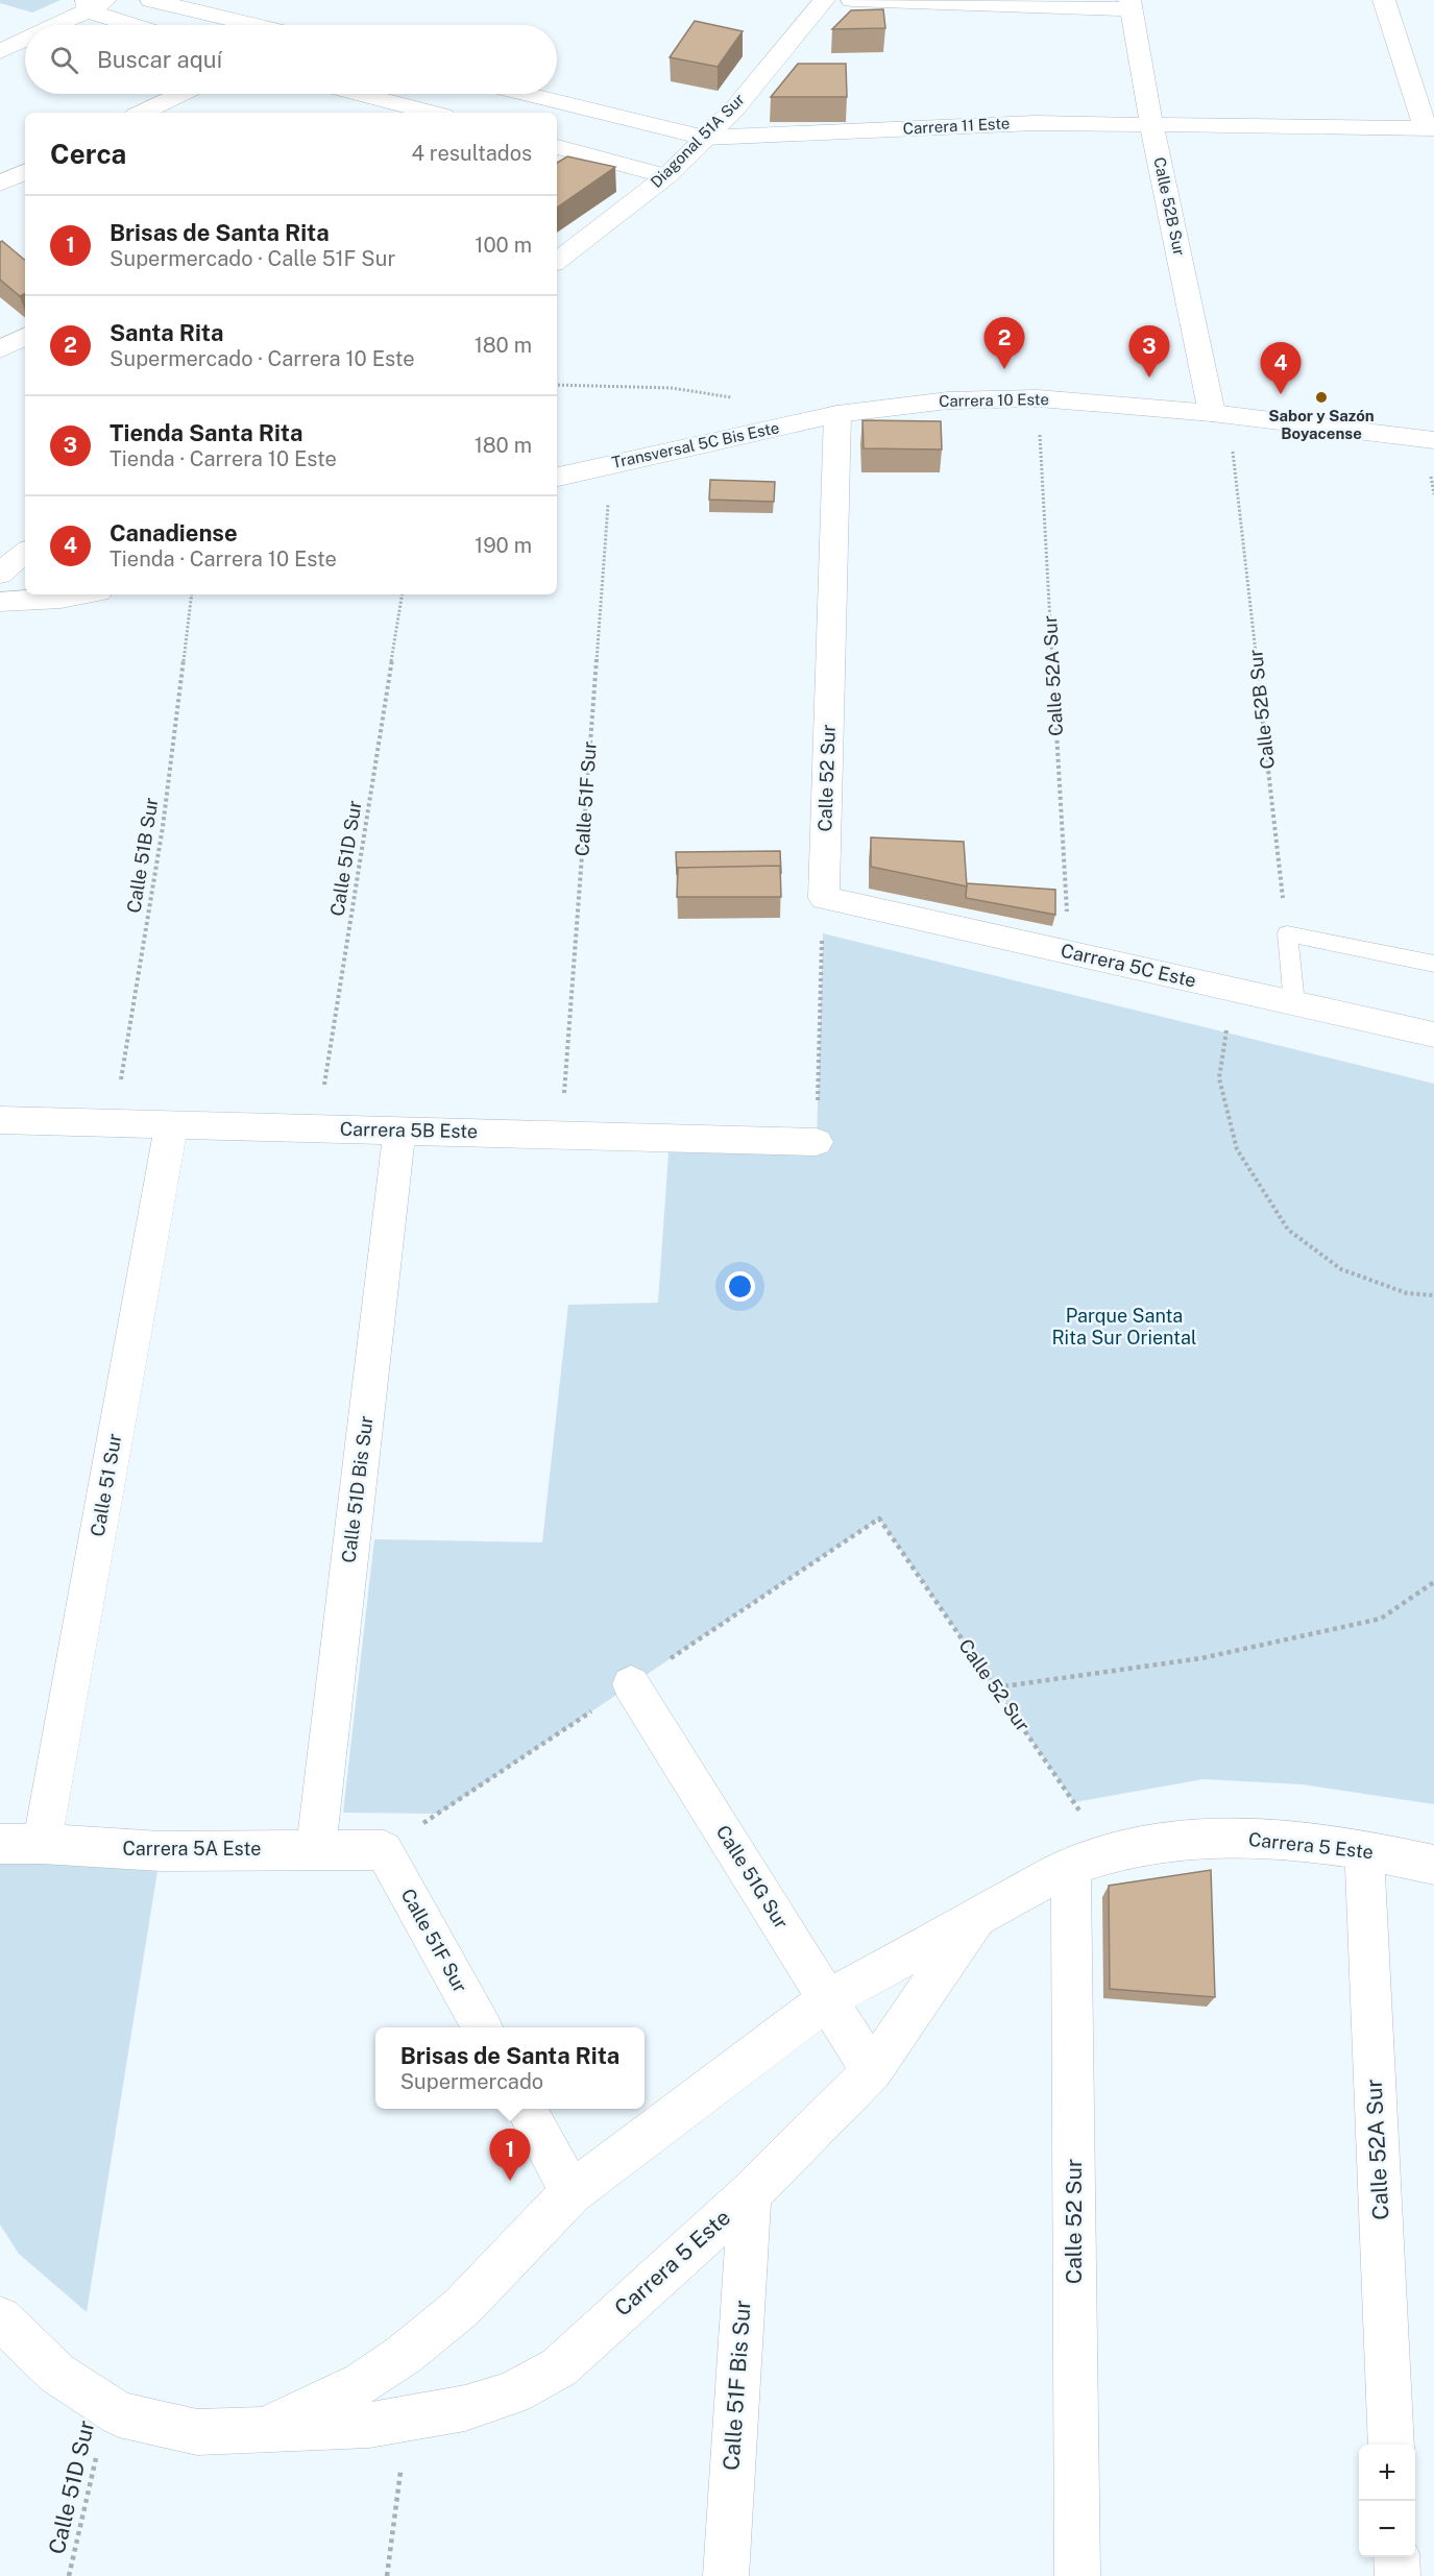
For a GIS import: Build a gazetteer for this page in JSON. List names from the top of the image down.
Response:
{
  "streets": {
    "street": [
      "Carrera 11 Este",
      "Diagonal 51A Sur",
      "Calle 52B Sur",
      "Carrera 10 Este",
      "Transversal 5C Bis Este",
      "Calle 52A Sur",
      "Calle 52 Sur",
      "Calle 51F Sur",
      "Carrera 5C Este",
      "Carrera 5B Este",
      "Calle 51 Sur",
      "Calle 51D Bis Sur",
      "Carrera 5 Este",
      "Carrera 5A Este",
      "Calle 51G Sur",
      "Calle 51F Bis Sur"
    ],
    "path": ["Calle 51B Sur", "Calle 51D Sur"]
  },
  "crossings": [
    ["Carrera 11 Este", "Diagonal 51A Sur"],
    ["Carrera 11 Este", "Calle 52B Sur"],
    ["Calle 52B Sur", "Carrera 10 Este"],
    ["Carrera 10 Este", "Transversal 5C Bis Este"],
    ["Carrera 10 Este", "Calle 52A Sur"],
    ["Carrera 10 Este", "Calle 52 Sur"],
    ["Transversal 5C Bis Este", "Calle 52 Sur"],
    ["Transversal 5C Bis Este", "Calle 51F Sur"],
    ["Calle 52A Sur", "Carrera 5C Este"],
    ["Calle 52A Sur", "Carrera 5 Este"],
    ["Calle 52 Sur", "Carrera 5C Este"],
    ["Calle 52 Sur", "Carrera 5 Este"],
    ["Calle 51F Sur", "Carrera 5B Este"],
    ["Calle 51F Sur", "Carrera 5A Este"],
    ["Calle 51B Sur", "Carrera 5B Este"],
    ["Calle 51D Sur", "Carrera 5B Este"],
    ["Calle 51D Sur", "Carrera 5 Este"],
    ["Carrera 5B Este", "Calle 51 Sur"],
    ["Carrera 5B Este", "Calle 51D Bis Sur"],
    ["Calle 51 Sur", "Carrera 5A Este"],
    ["Calle 51D Bis Sur", "Carrera 5A Este"],
    ["Carrera 5 Este", "Calle 51G Sur"],
    ["Carrera 5 Este", "Calle 51F Bis Sur"]
  ],
  "parks": ["Parque Santa Rita Sur Oriental"],
  "places": ["Sabor y Sazón Boyacense"],
  "page": {
    "search": "Buscar aquí",
    "heading": ["Cerca", "4 resultados"],
    "list": [
      {
        "mark": "1",
        "name": "Brisas de Santa Rita",
        "note": "Supermercado · Calle 51F Sur",
        "value": "100 m"
      },
      {
        "mark": "2",
        "name": "Santa Rita",
        "note": "Supermercado · Carrera 10 Este",
        "value": "180 m"
      },
      {
        "mark": "3",
        "name": "Tienda Santa Rita",
        "note": "Tienda · Carrera 10 Este",
        "value": "180 m"
      },
      {
        "mark": "4",
        "name": "Canadiense",
        "note": "Tienda · Carrera 10 Este",
        "value": "190 m"
      }
    ],
    "pins": [
      "2",
      "3",
      "4",
      "1"
    ],
    "popup": ["Brisas de Santa Rita", "Supermercado"],
    "map_buttons": ["+", "−"]
  }
}
